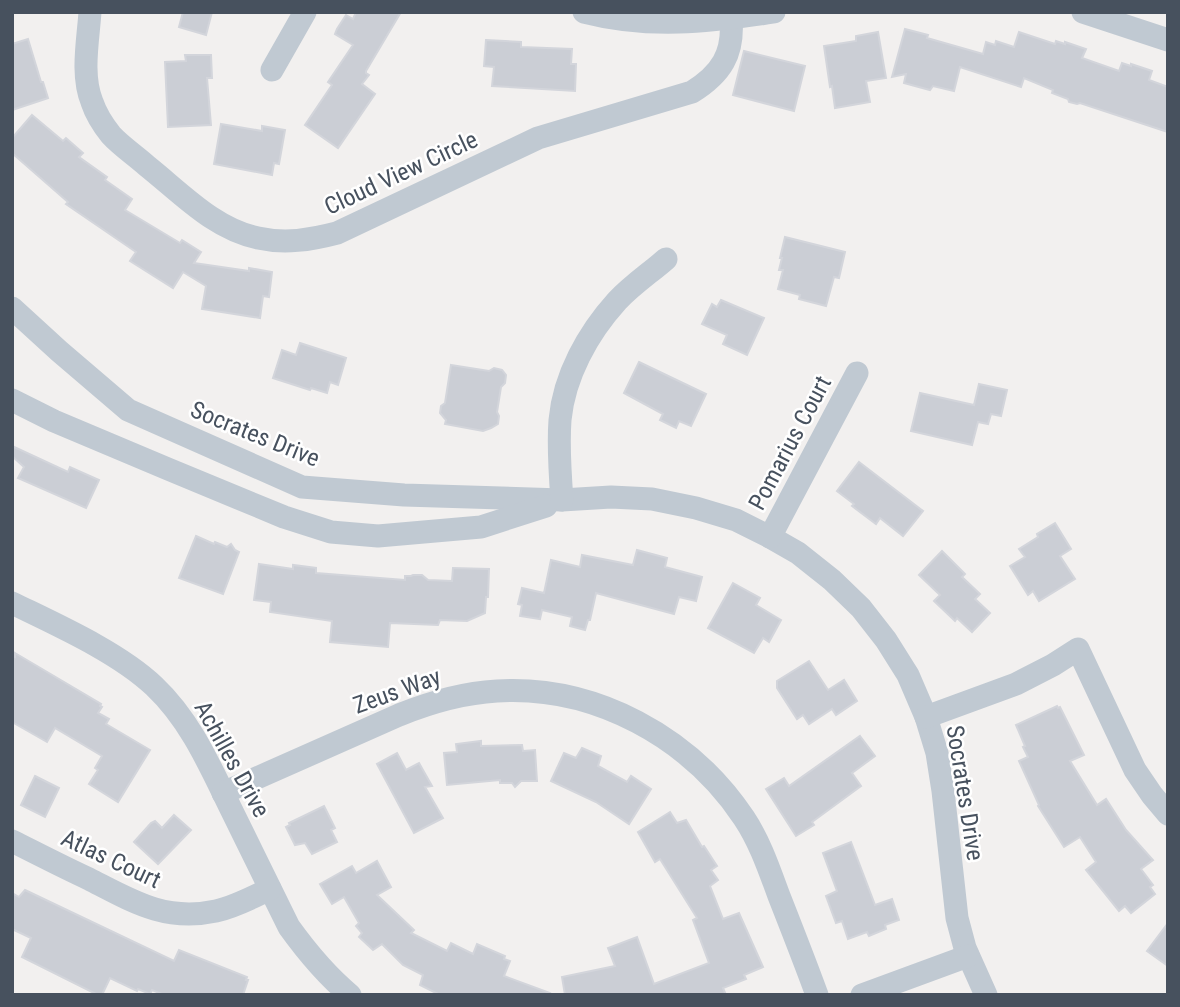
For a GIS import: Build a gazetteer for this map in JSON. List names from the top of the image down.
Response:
{
  "streets": {
    "street": [
      "Cloud View Circle",
      "Socrates Drive",
      "Pomarius Court",
      "Zeus Way",
      "Achilles Drive",
      "Atlas Court"
    ]
  },
  "crossings": [
    ["Socrates Drive", "Pomarius Court"],
    ["Zeus Way", "Achilles Drive"],
    ["Achilles Drive", "Atlas Court"]
  ]
}
